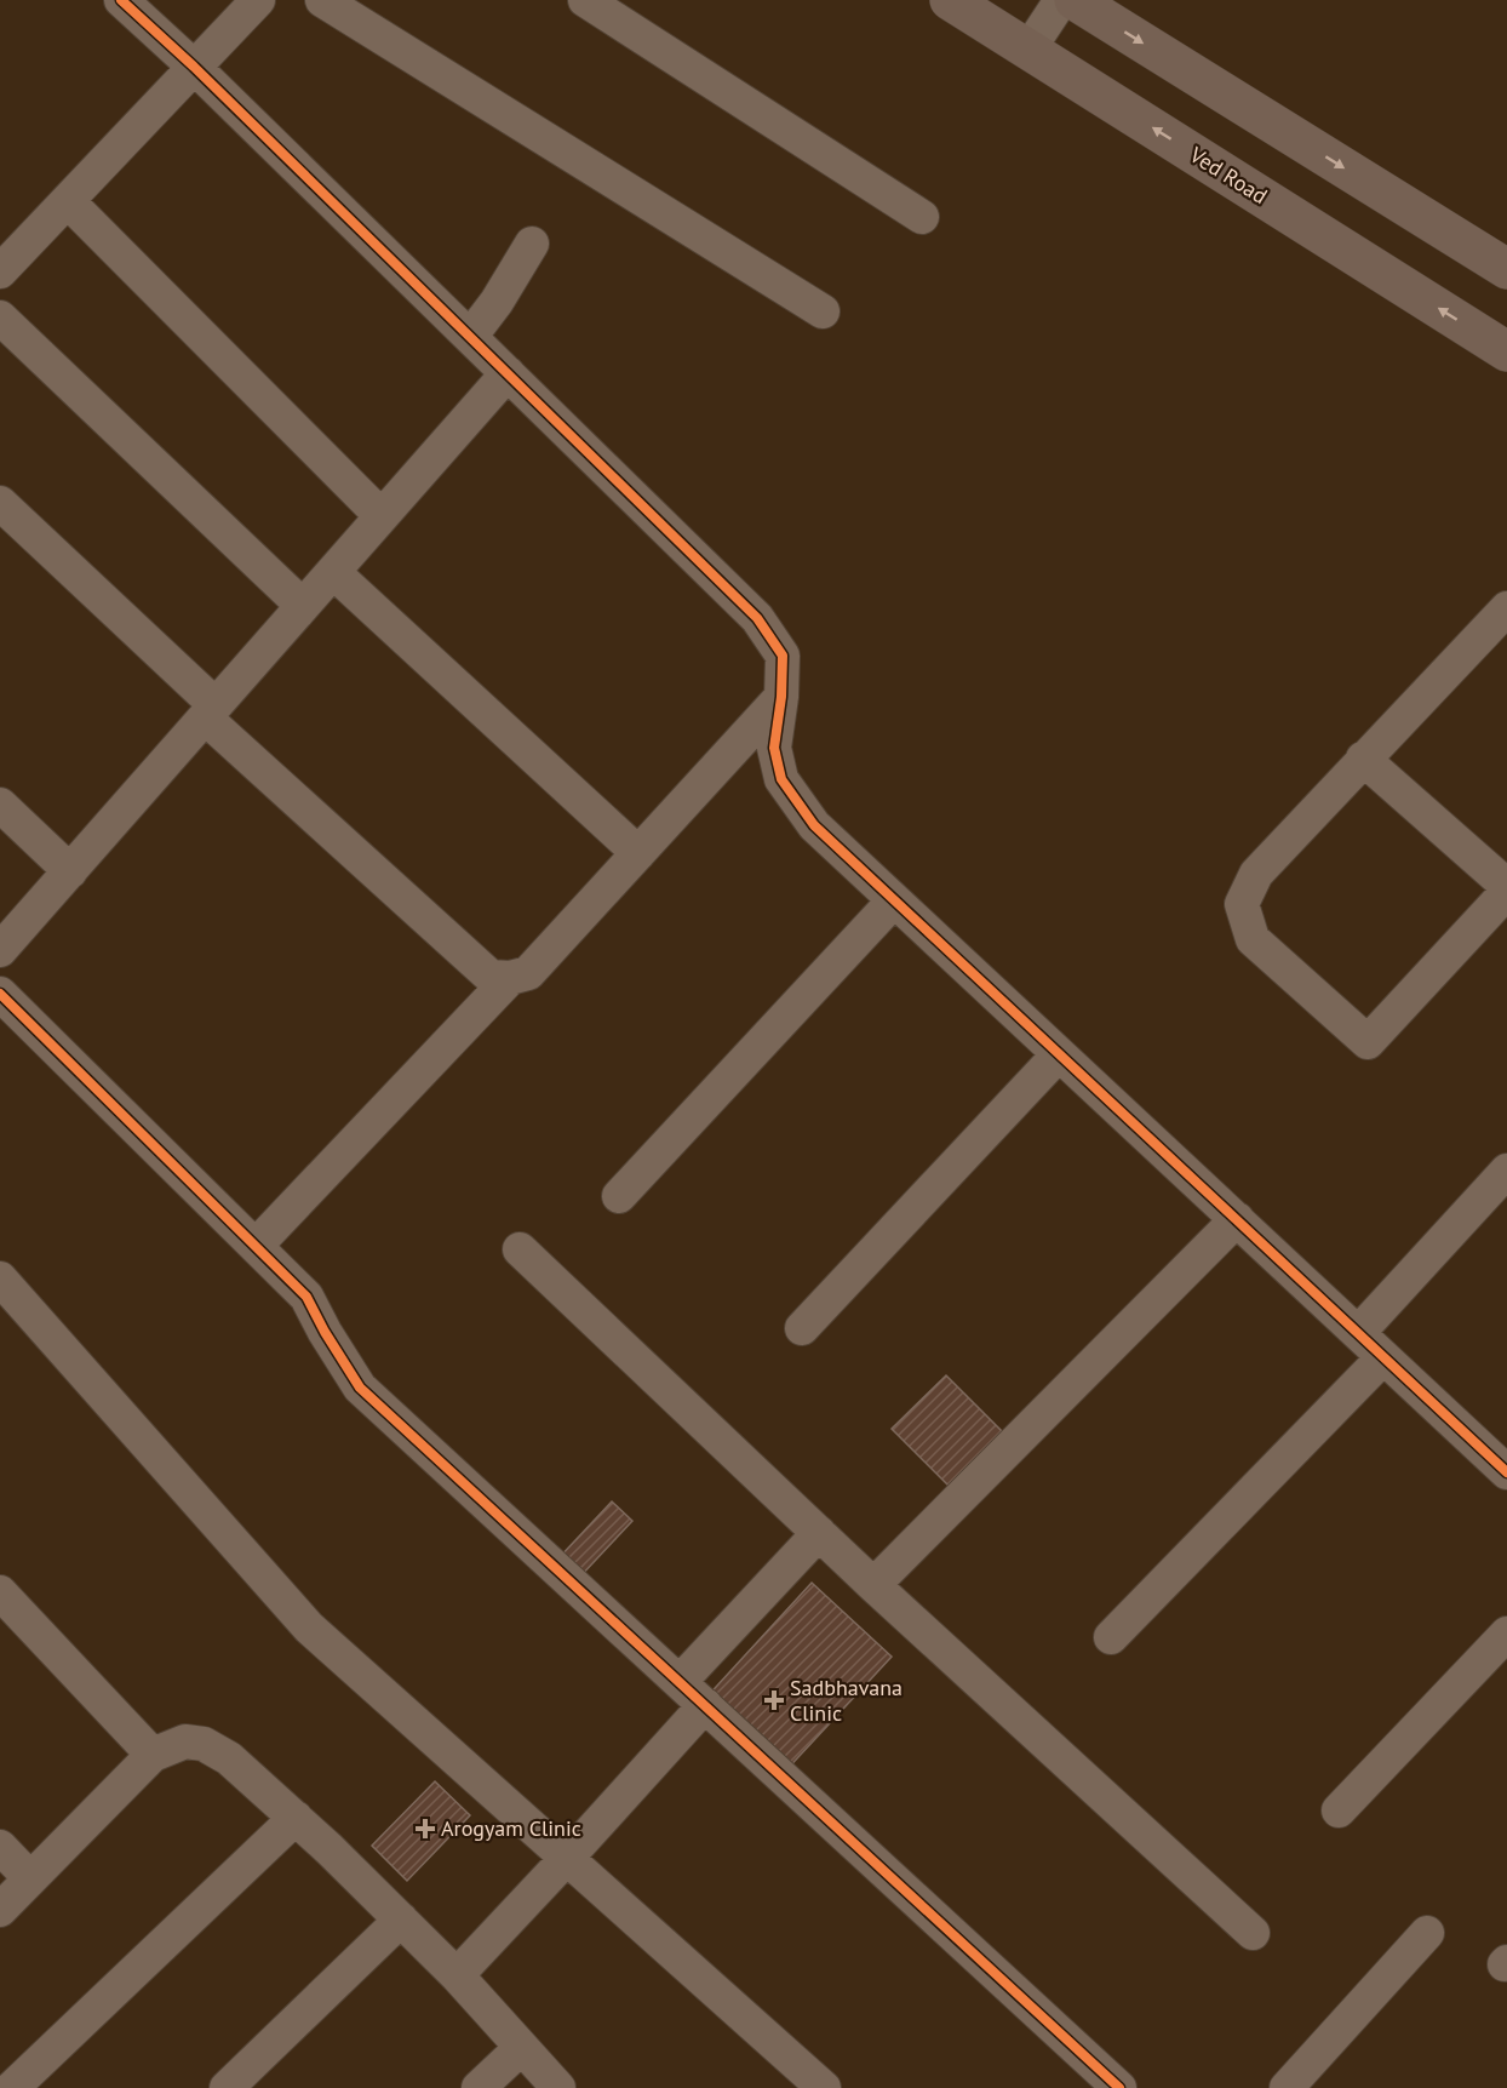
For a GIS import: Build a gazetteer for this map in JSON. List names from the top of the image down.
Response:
{
  "streets": {
    "main road": ["Ved Road"]
  },
  "places": {
    "health": ["Sadbhavana Clinic", "Arogyam Clinic"]
  }
}
